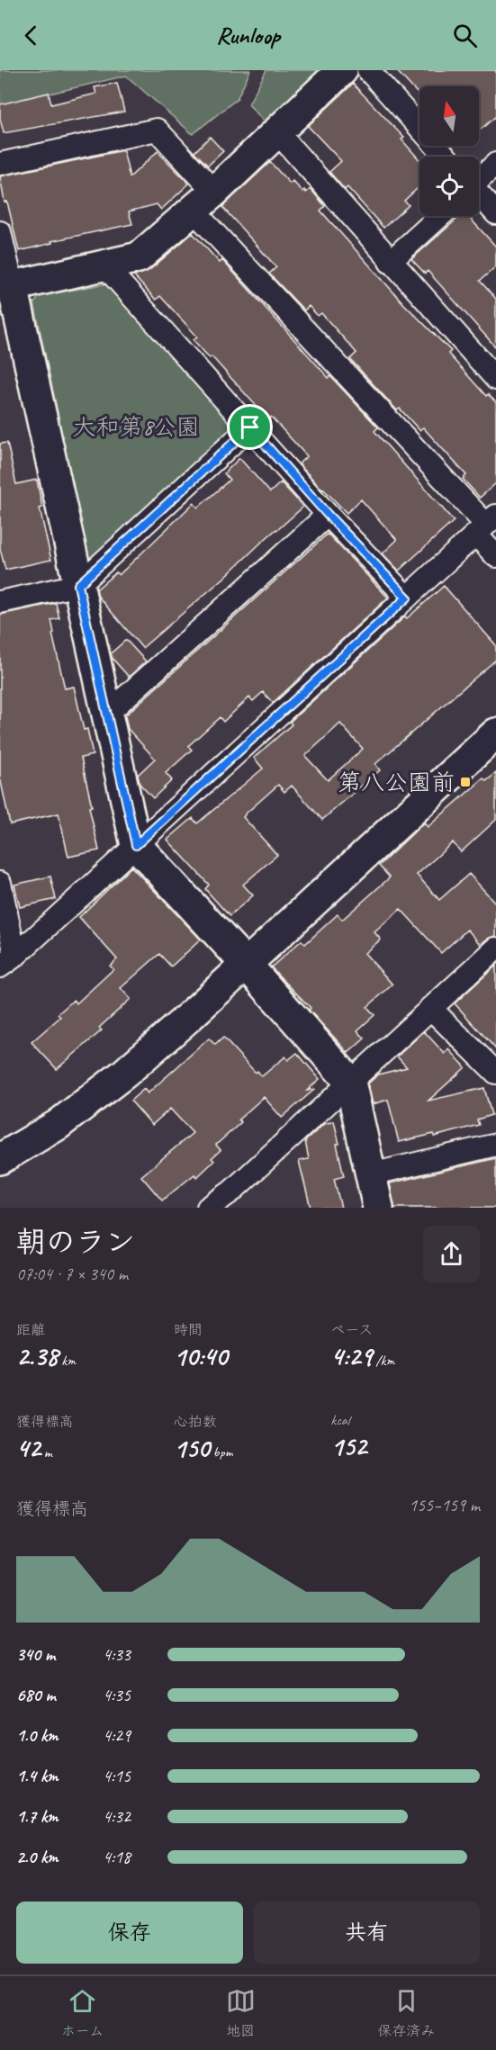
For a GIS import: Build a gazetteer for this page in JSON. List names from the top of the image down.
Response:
{
  "parks": ["大和第8公園"],
  "places": {
    "transit": ["第八公園前"]
  },
  "north": "top",
  "page": {
    "header": "Runloop",
    "heading": ["朝のラン", "07:04 · 7 × 340 m"],
    "stats": [
      ["距離", "2.38 km"],
      ["時間", "10:40"],
      ["ペース", "4:29 /km"],
      ["獲得標高", "42 m"],
      ["心拍数", "150 bpm"],
      ["kcal", "152"]
    ],
    "chart": ["獲得標高", "155–159 m"],
    "list": [
      {
        "name": "340 m",
        "note": "4:33"
      },
      {
        "name": "680 m",
        "note": "4:35"
      },
      {
        "name": "1.0 km",
        "note": "4:29"
      },
      {
        "name": "1.4 km",
        "note": "4:15"
      },
      {
        "name": "1.7 km",
        "note": "4:32"
      },
      {
        "name": "2.0 km",
        "note": "4:18"
      }
    ],
    "buttons": ["保存", "共有"],
    "tabs": ["ホーム", "地図", "保存済み"]
  }
}
